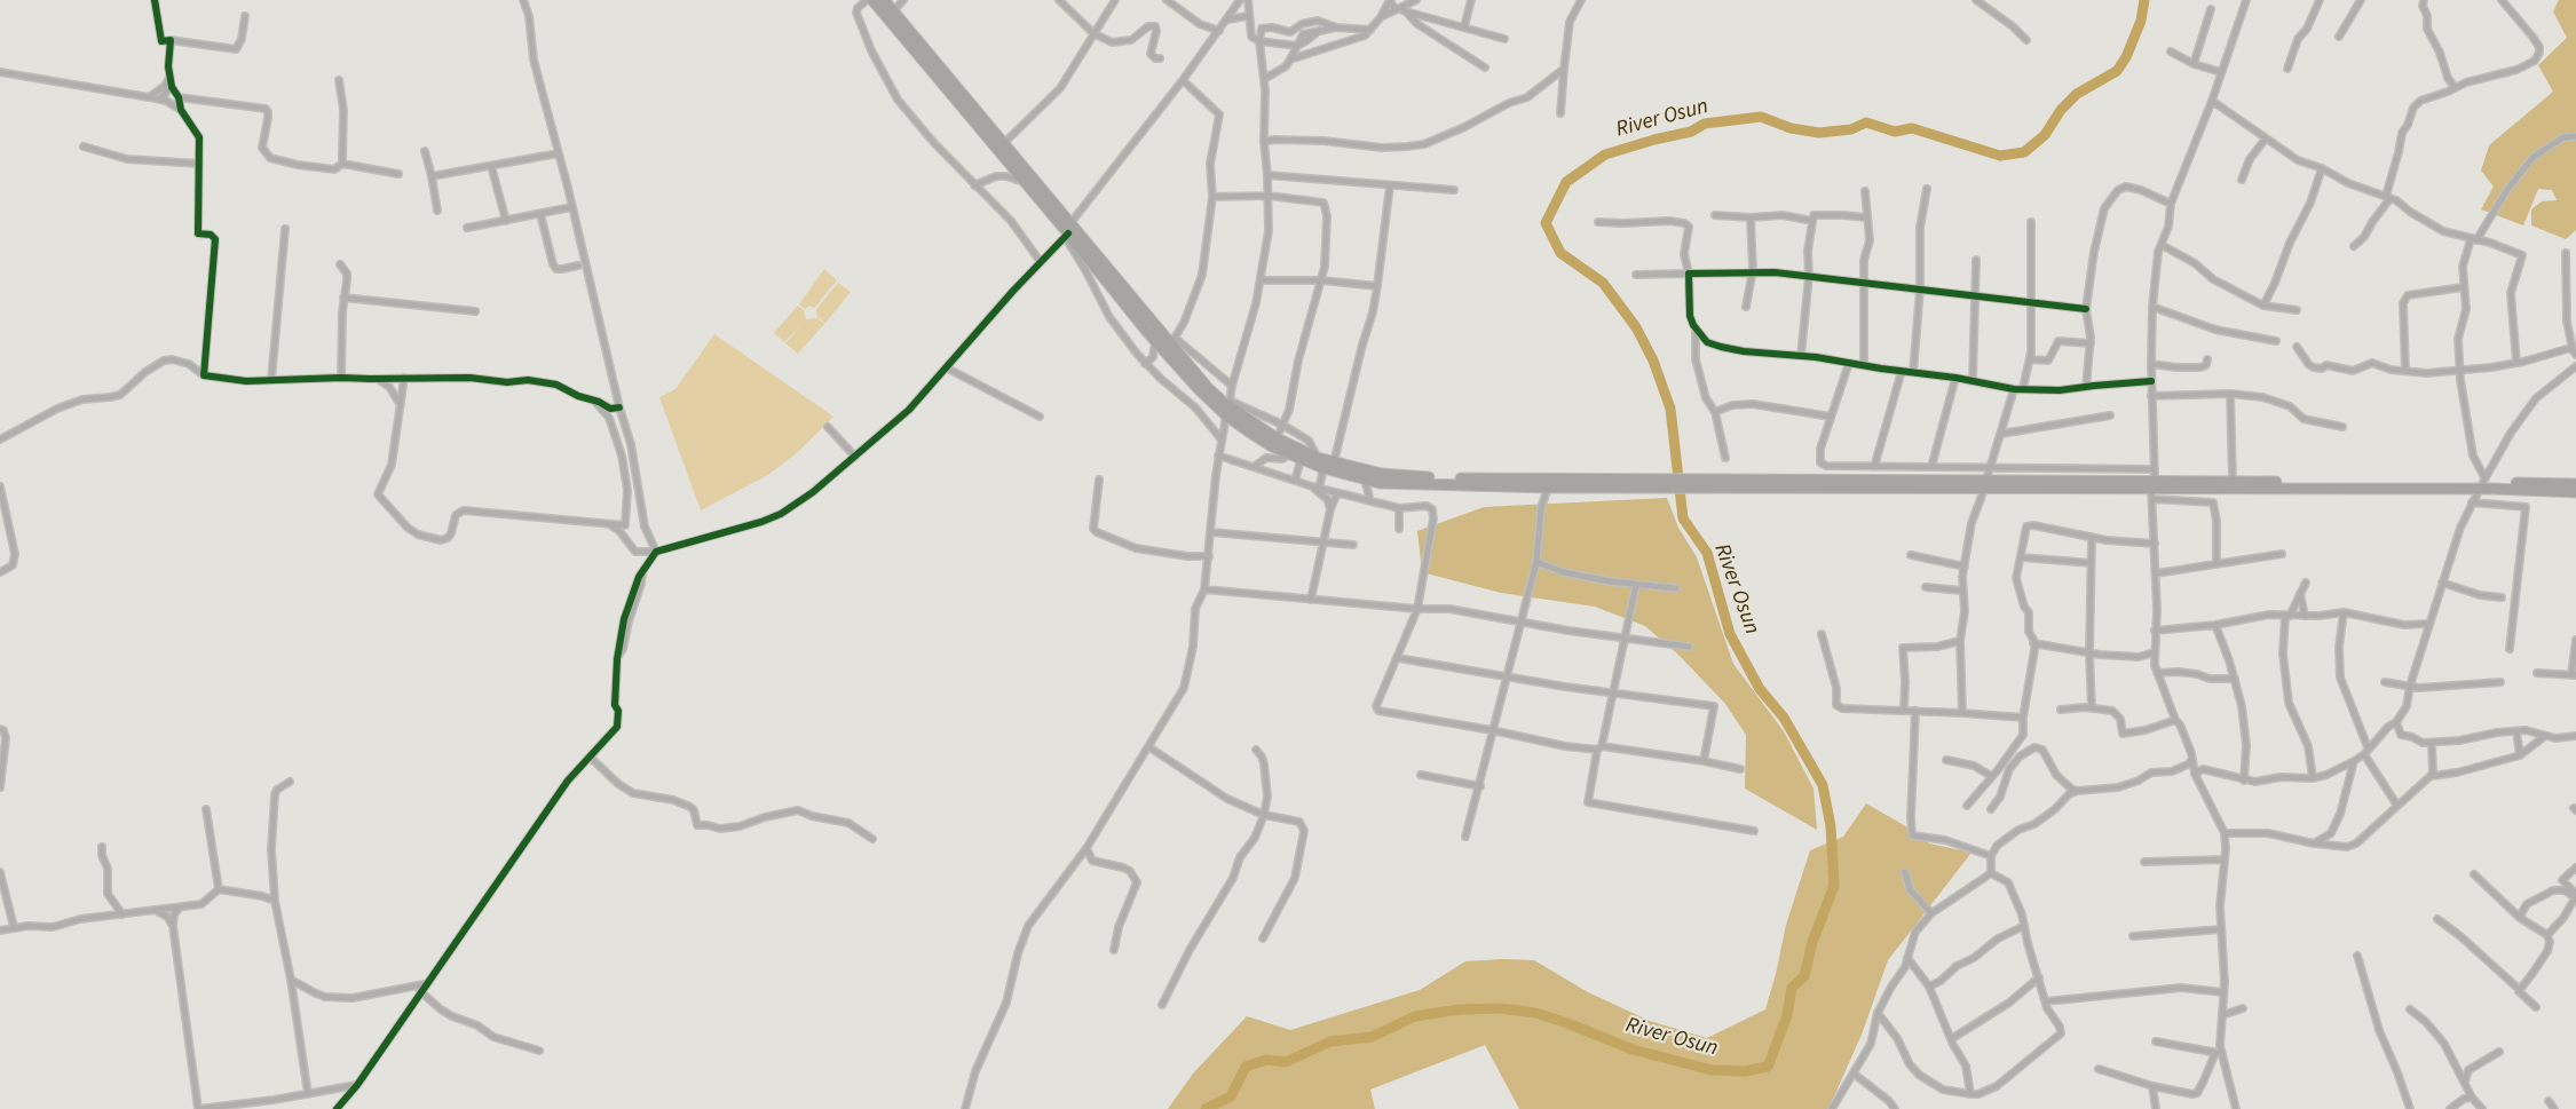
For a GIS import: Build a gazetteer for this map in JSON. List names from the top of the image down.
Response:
{
  "water": ["River Osun"]
}
